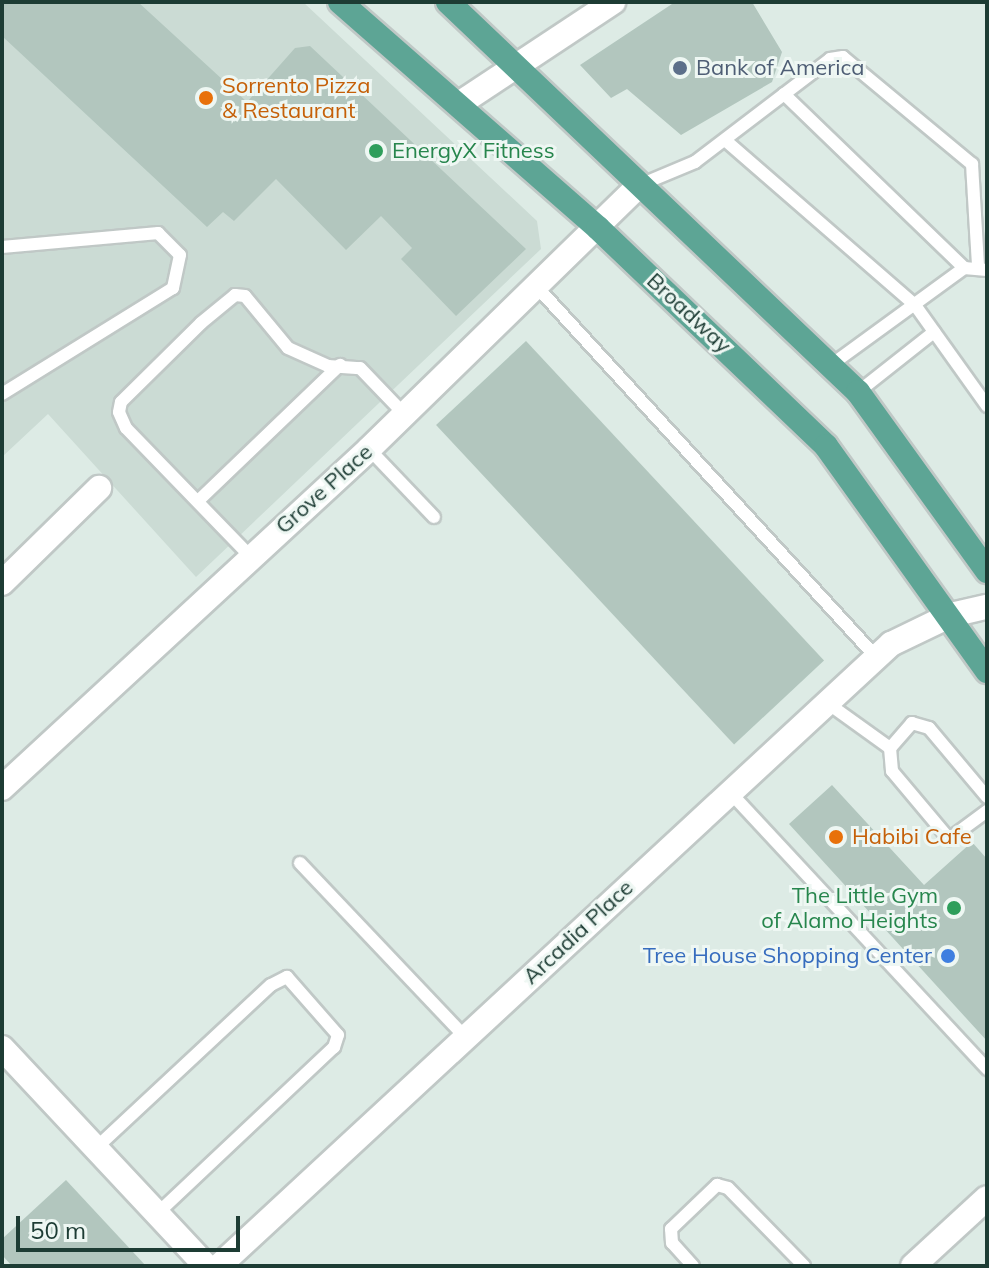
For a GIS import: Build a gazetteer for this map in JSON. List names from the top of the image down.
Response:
{
  "streets": {
    "main road": ["Broadway"],
    "street": ["Grove Place", "Arcadia Place"]
  },
  "crossings": [
    ["Broadway", "Grove Place"],
    ["Broadway", "Arcadia Place"]
  ],
  "places": [
    "Bank of America",
    "Sorrento Pizza & Restaurant",
    "EnergyX Fitness",
    "Habibi Cafe",
    "The Little Gym of Alamo Heights",
    "Tree House Shopping Center"
  ],
  "scale_bar": "50 m"
}
